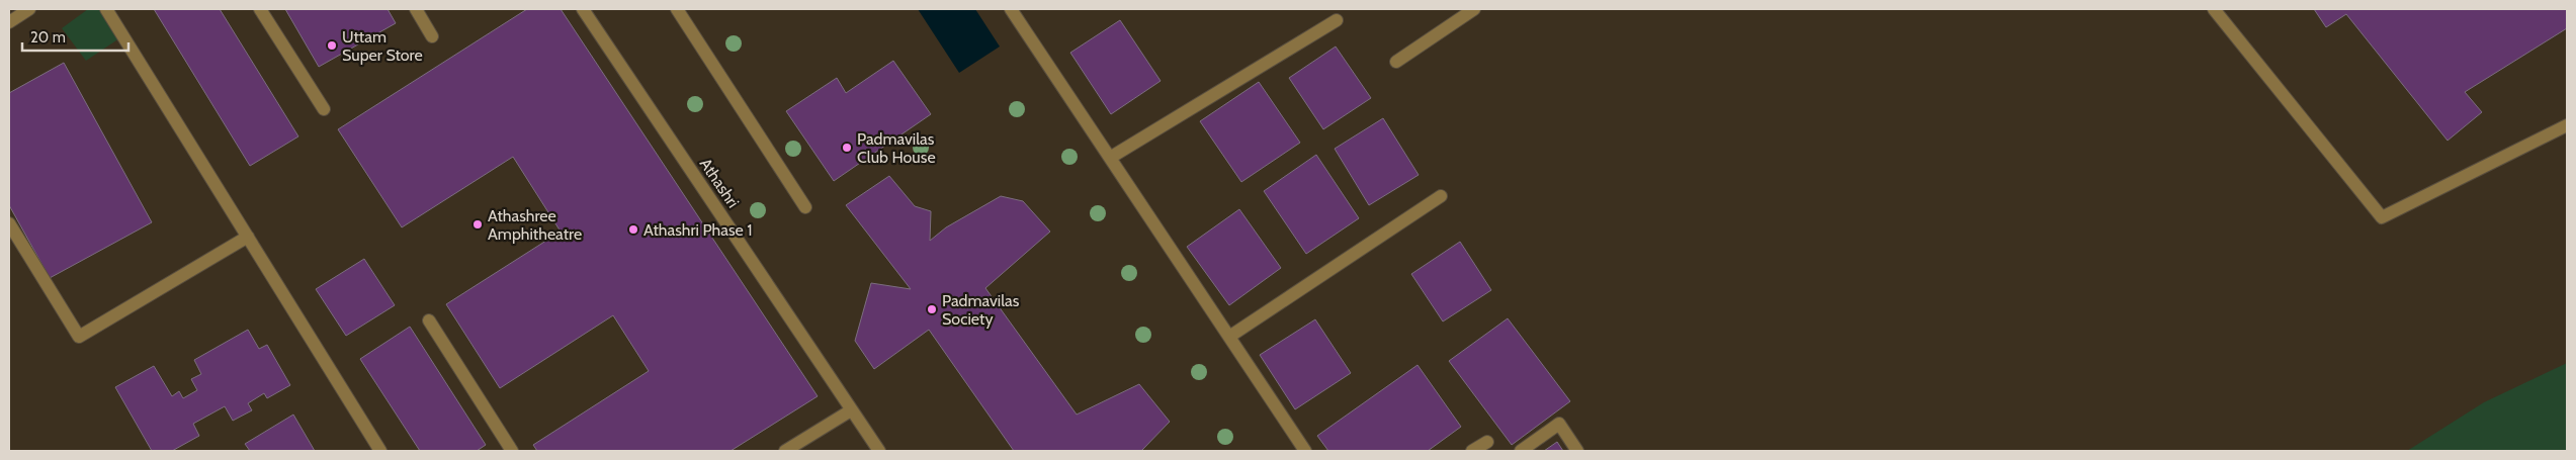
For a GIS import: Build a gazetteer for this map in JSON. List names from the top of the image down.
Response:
{
  "streets": {
    "street": ["Athashri"]
  },
  "places": [
    "Uttam Super Store",
    "Padmavilas Club House",
    "Athashree Amphitheatre",
    "Athashri Phase 1",
    "Padmavilas Society"
  ],
  "scale_bar": "20 m"
}
